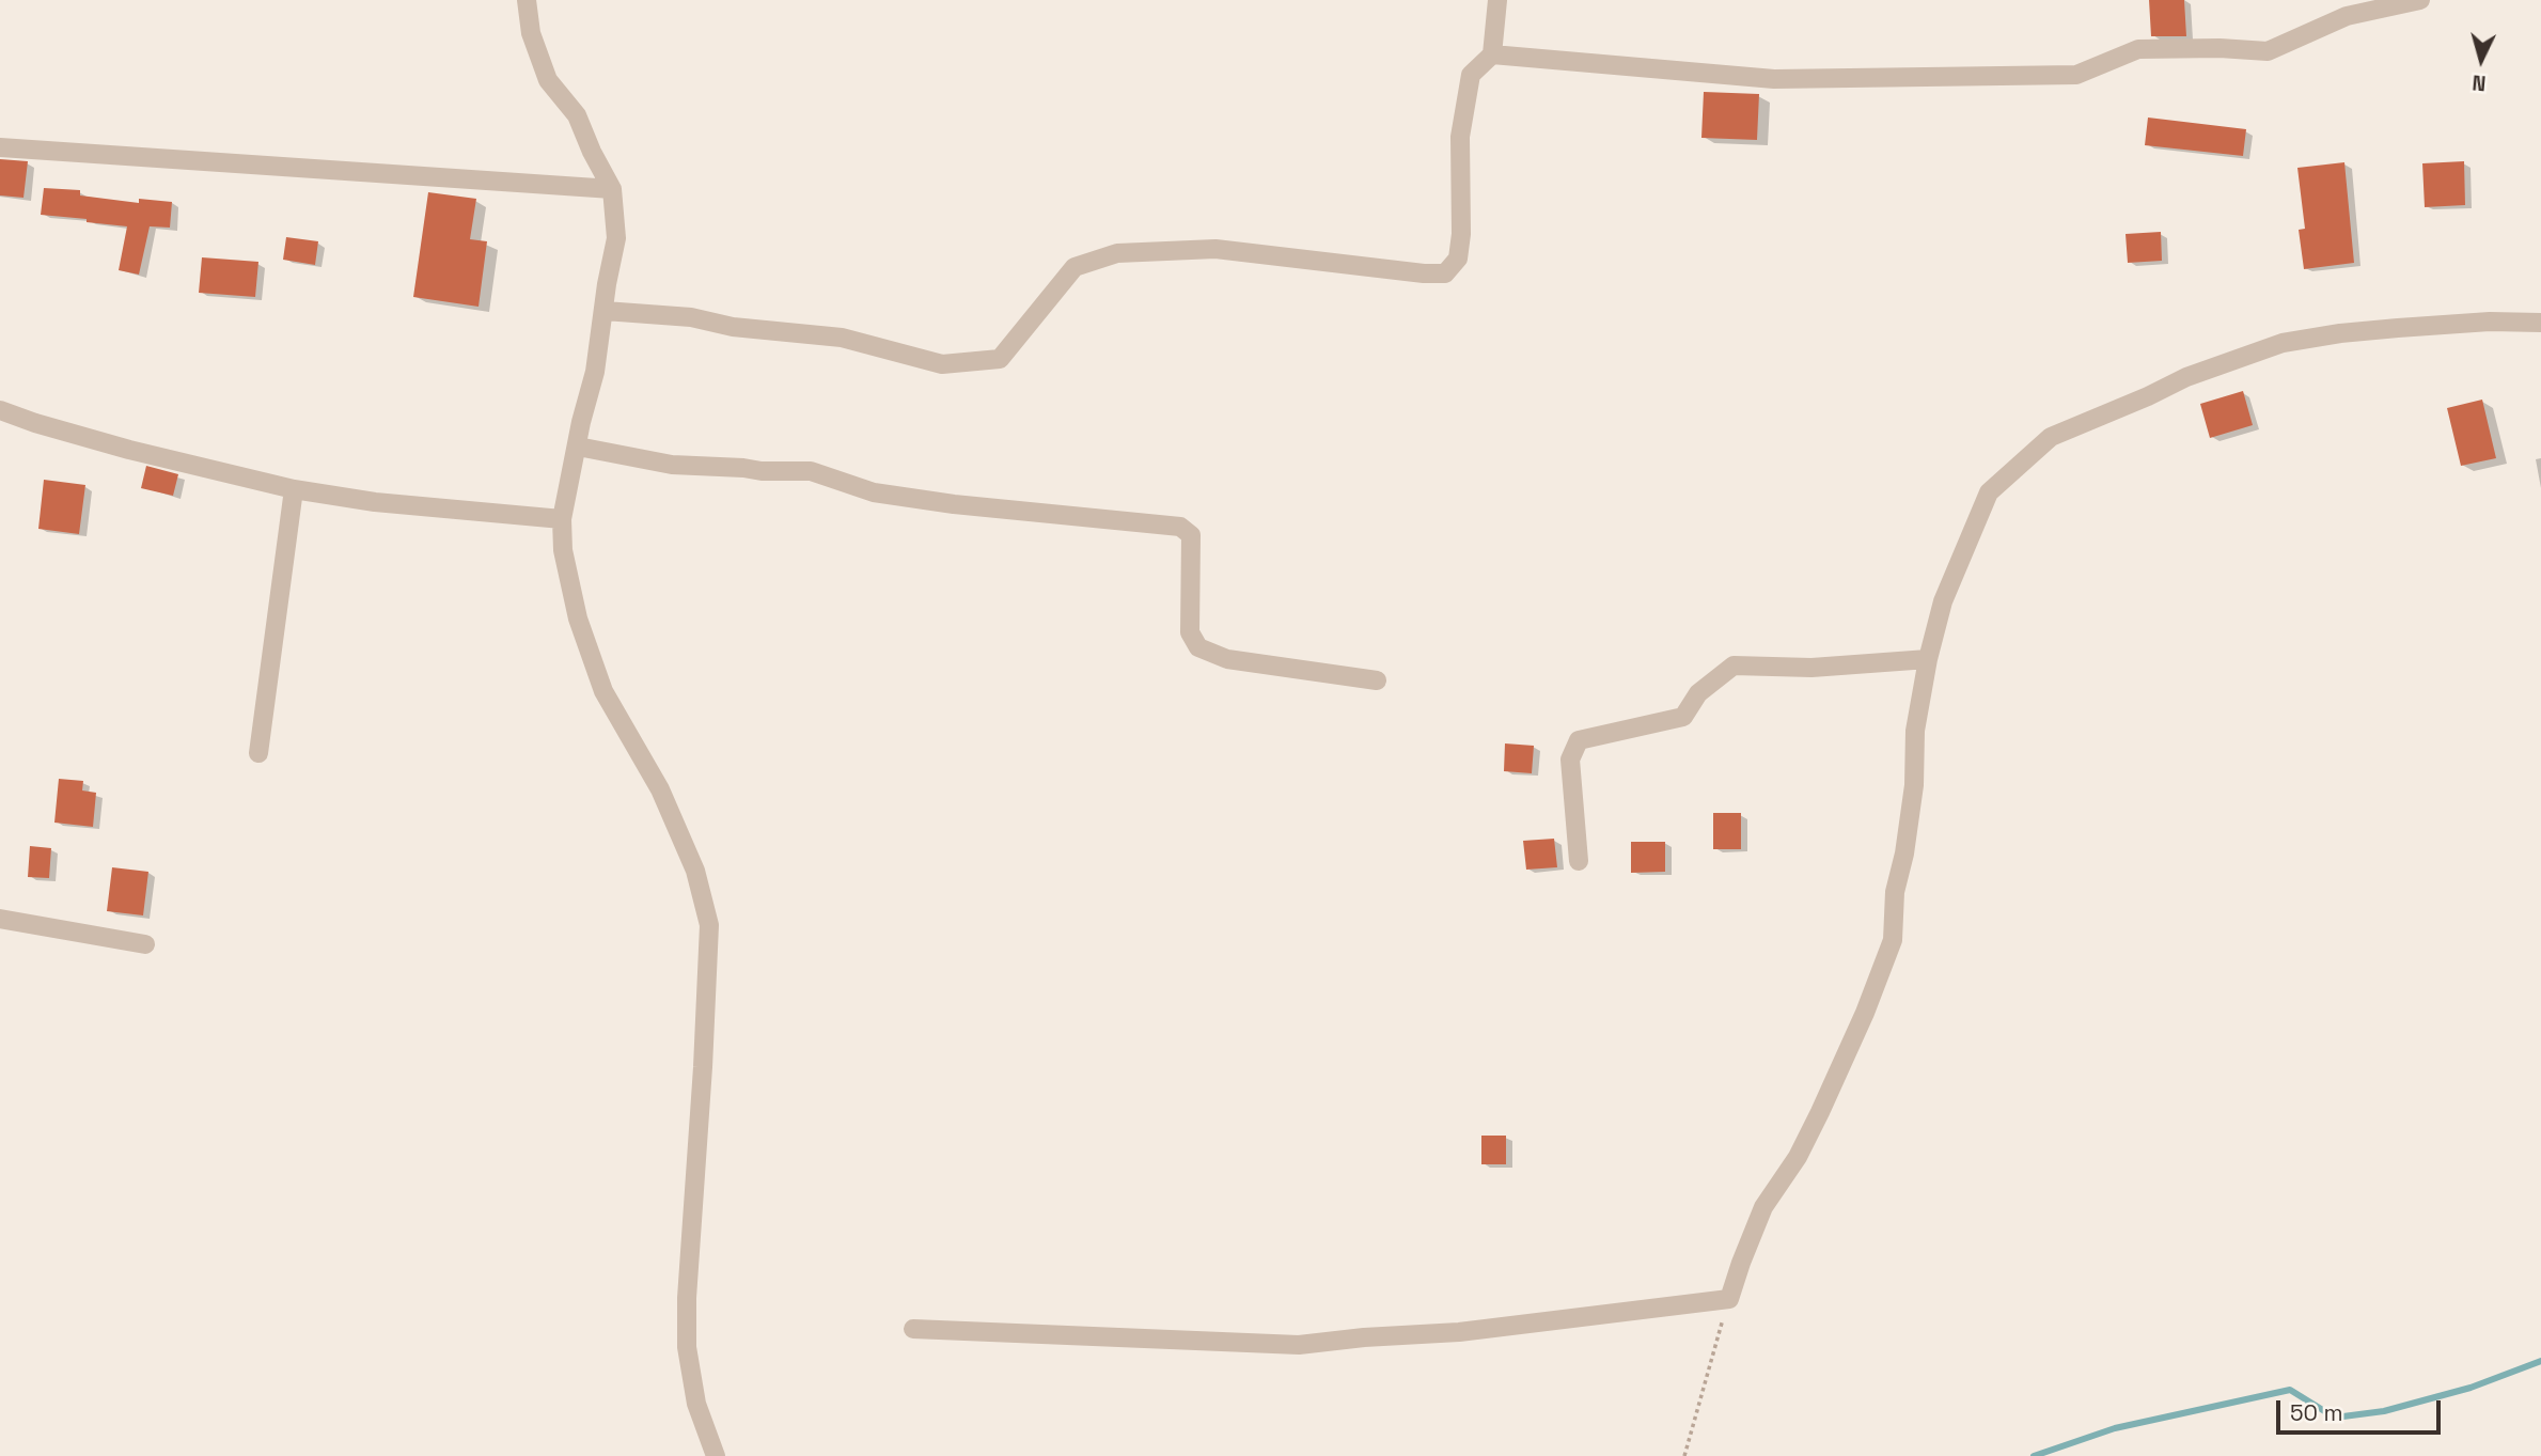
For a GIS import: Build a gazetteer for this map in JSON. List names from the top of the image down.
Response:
{
  "scale_bar": "50 m",
  "north": "bottom"
}
